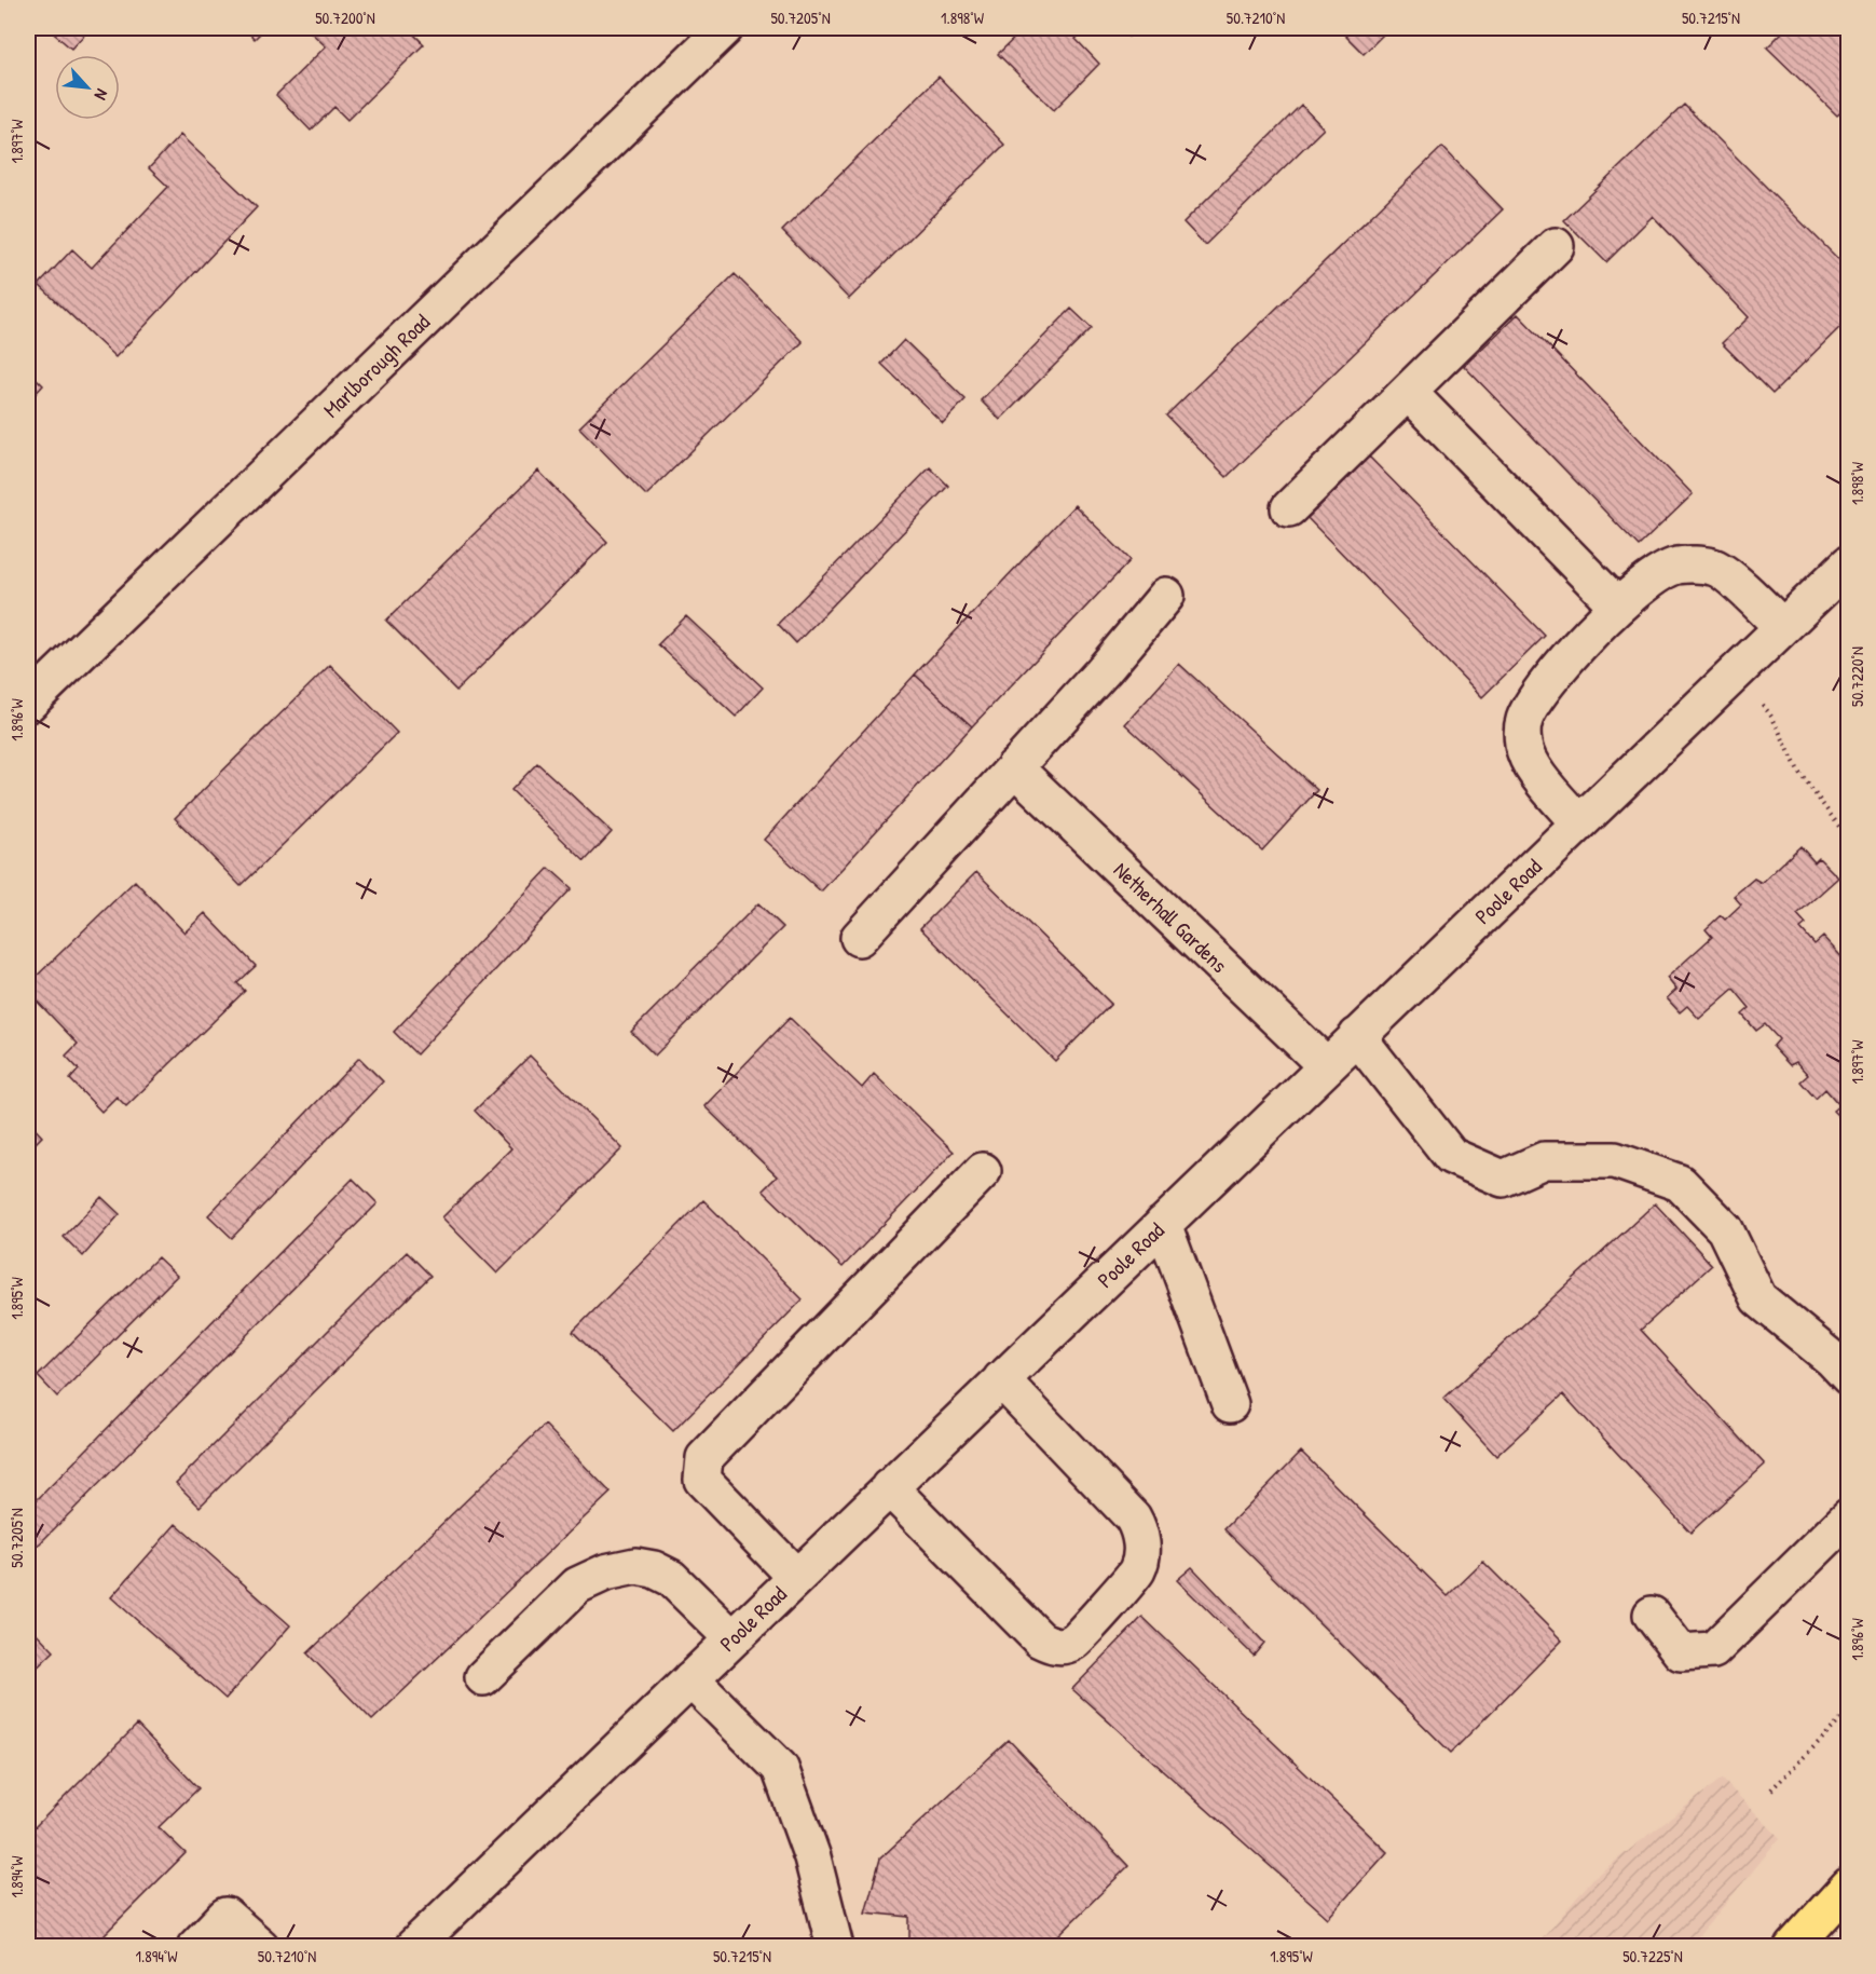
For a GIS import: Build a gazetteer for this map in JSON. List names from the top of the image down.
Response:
{
  "streets": {
    "street": ["Marlborough Road", "Poole Road", "Netherhall Gardens"]
  },
  "crossings": [
    ["Poole Road", "Netherhall Gardens"]
  ],
  "north": "bottom right",
  "coordinates": [
    "50.7200°N",
    "50.7205°N",
    "1.898°W",
    "50.7210°N",
    "50.7215°N",
    "1.897°W",
    "50.7220°N",
    "1.896°W",
    "1.895°W",
    "1.894°W",
    "50.7225°N"
  ]
}
